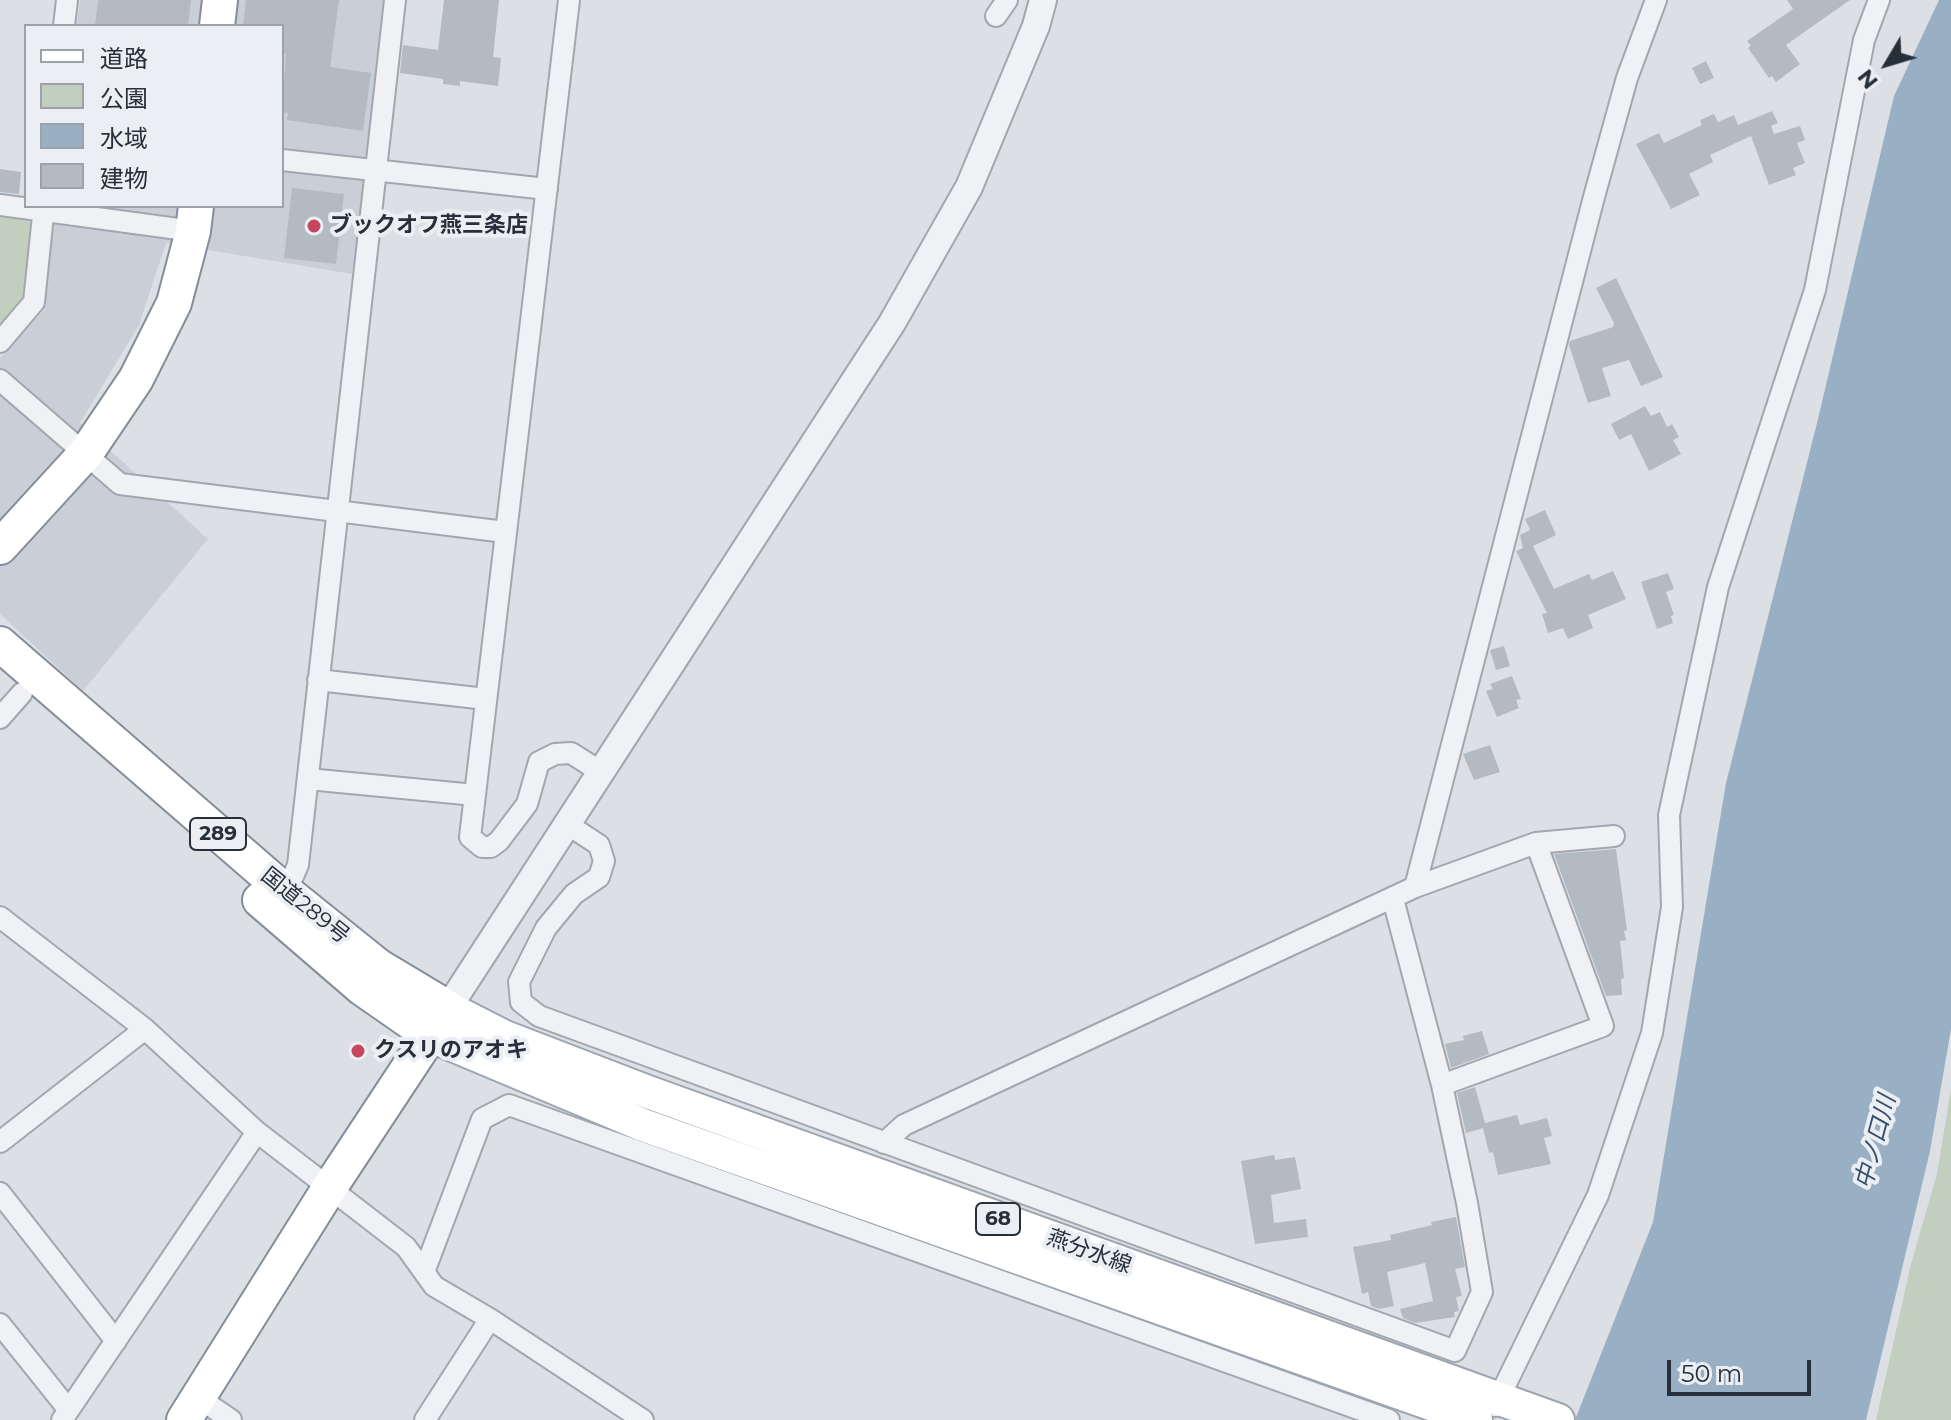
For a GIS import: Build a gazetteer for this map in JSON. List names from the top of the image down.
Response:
{
  "streets": {
    "highway": ["289", "国道289号"],
    "main road": ["68", "燕分水線"]
  },
  "crossings": [
    ["国道289号", "燕分水線"]
  ],
  "water": ["中ノ口川"],
  "places": ["ブックオフ燕三条店", "クスリのアオキ"],
  "legend": [
    "道路",
    "公園",
    "水域",
    "建物"
  ],
  "scale_bar": "50 m",
  "north": "bottom left"
}
